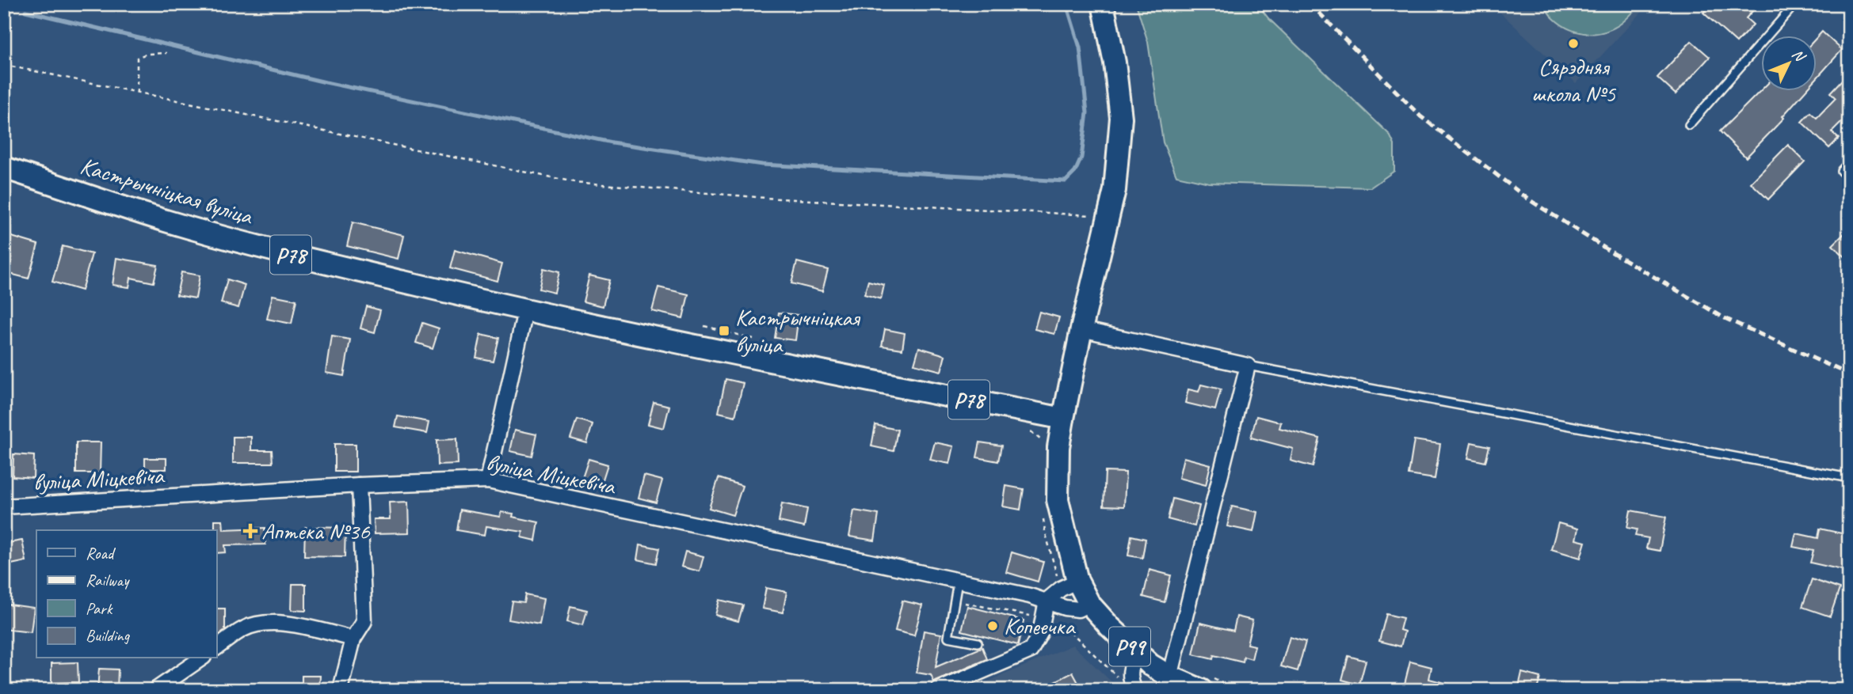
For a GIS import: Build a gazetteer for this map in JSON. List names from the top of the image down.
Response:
{
  "streets": {
    "main road": ["Кастрычніцкая вуліца", "Р78", "Р99"],
    "street": ["вуліца Міцкевіча"]
  },
  "crossings": [
    ["Кастрычніцкая вуліца", "Р99"],
    ["вуліца Міцкевіча", "Р99"]
  ],
  "places": {
    "other": ["Сярэдняя школа №5", "Копеечка"],
    "transit": ["Кастрычніцкая вуліца"],
    "health": ["Аптека №36"]
  },
  "legend": [
    "Road",
    "Railway",
    "Park",
    "Building"
  ],
  "north": "top right"
}
